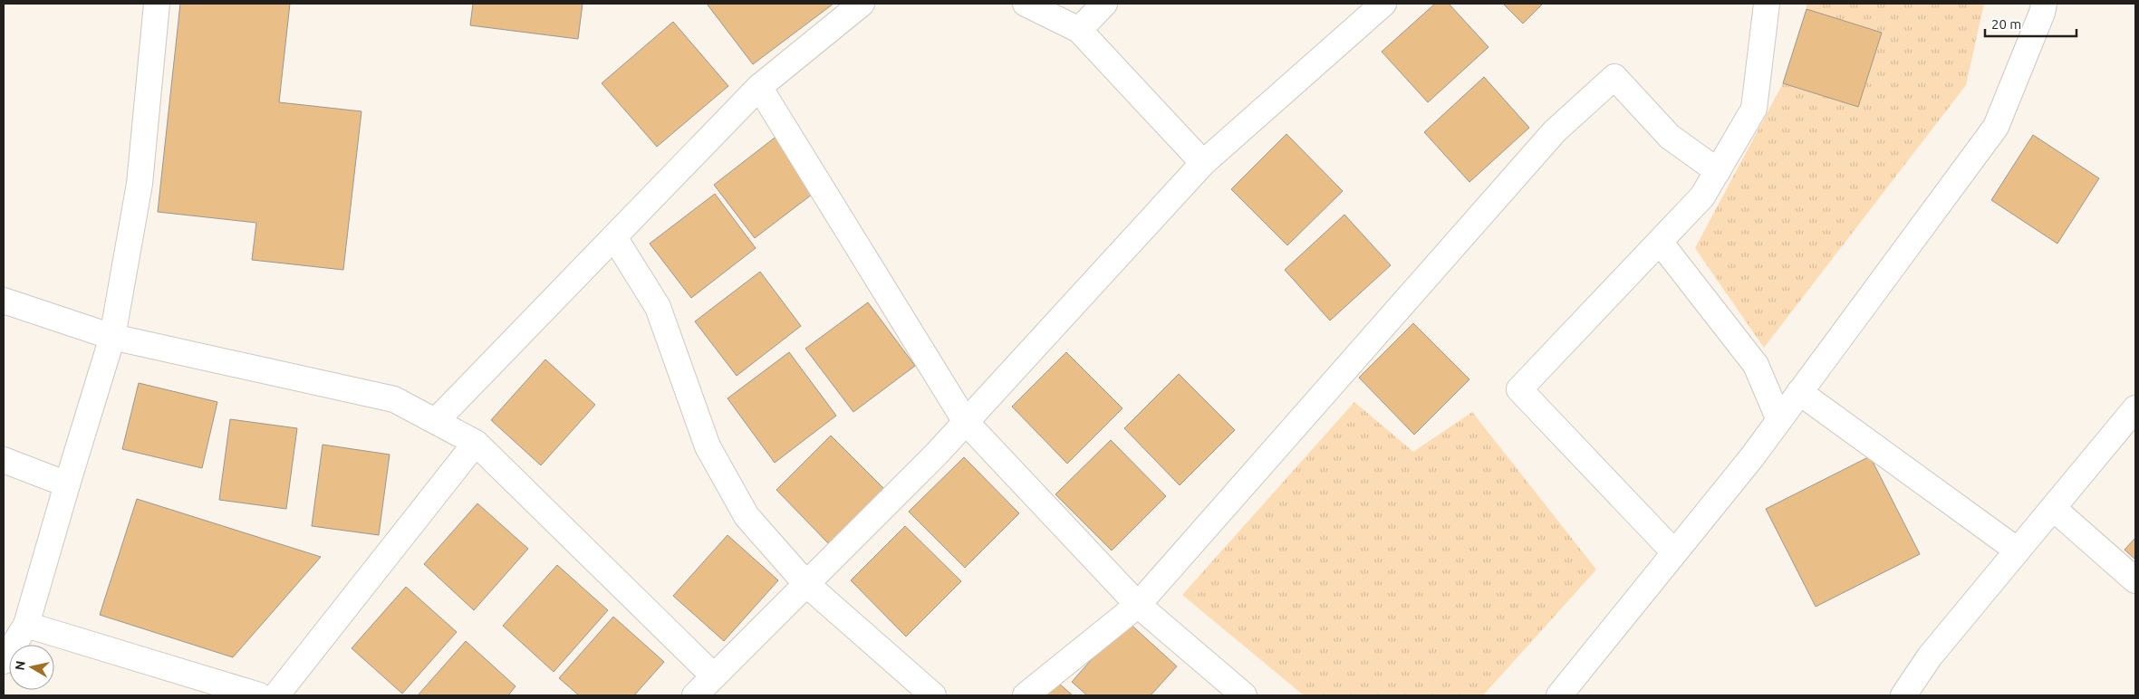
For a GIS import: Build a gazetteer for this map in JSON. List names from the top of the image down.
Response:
{
  "scale_bar": "20 m",
  "north": "left"
}
